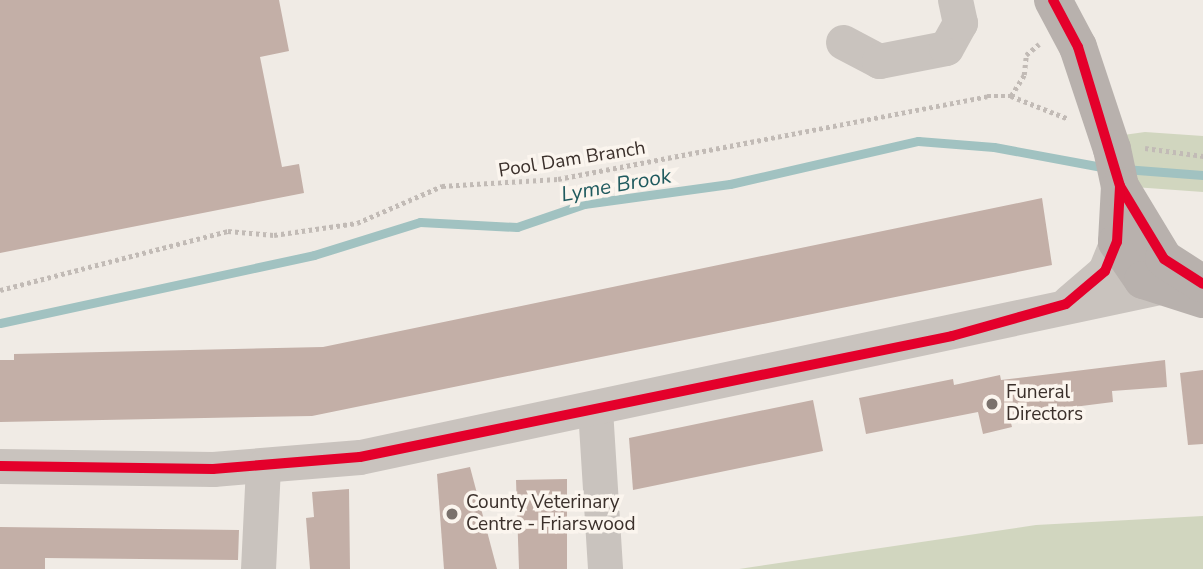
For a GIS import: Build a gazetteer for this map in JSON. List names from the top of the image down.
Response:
{
  "streets": {
    "path": ["Pool Dam Branch"]
  },
  "water": ["Lyme Brook"],
  "places": ["Funeral Directors", "County Veterinary Centre - Friarswood"]
}
